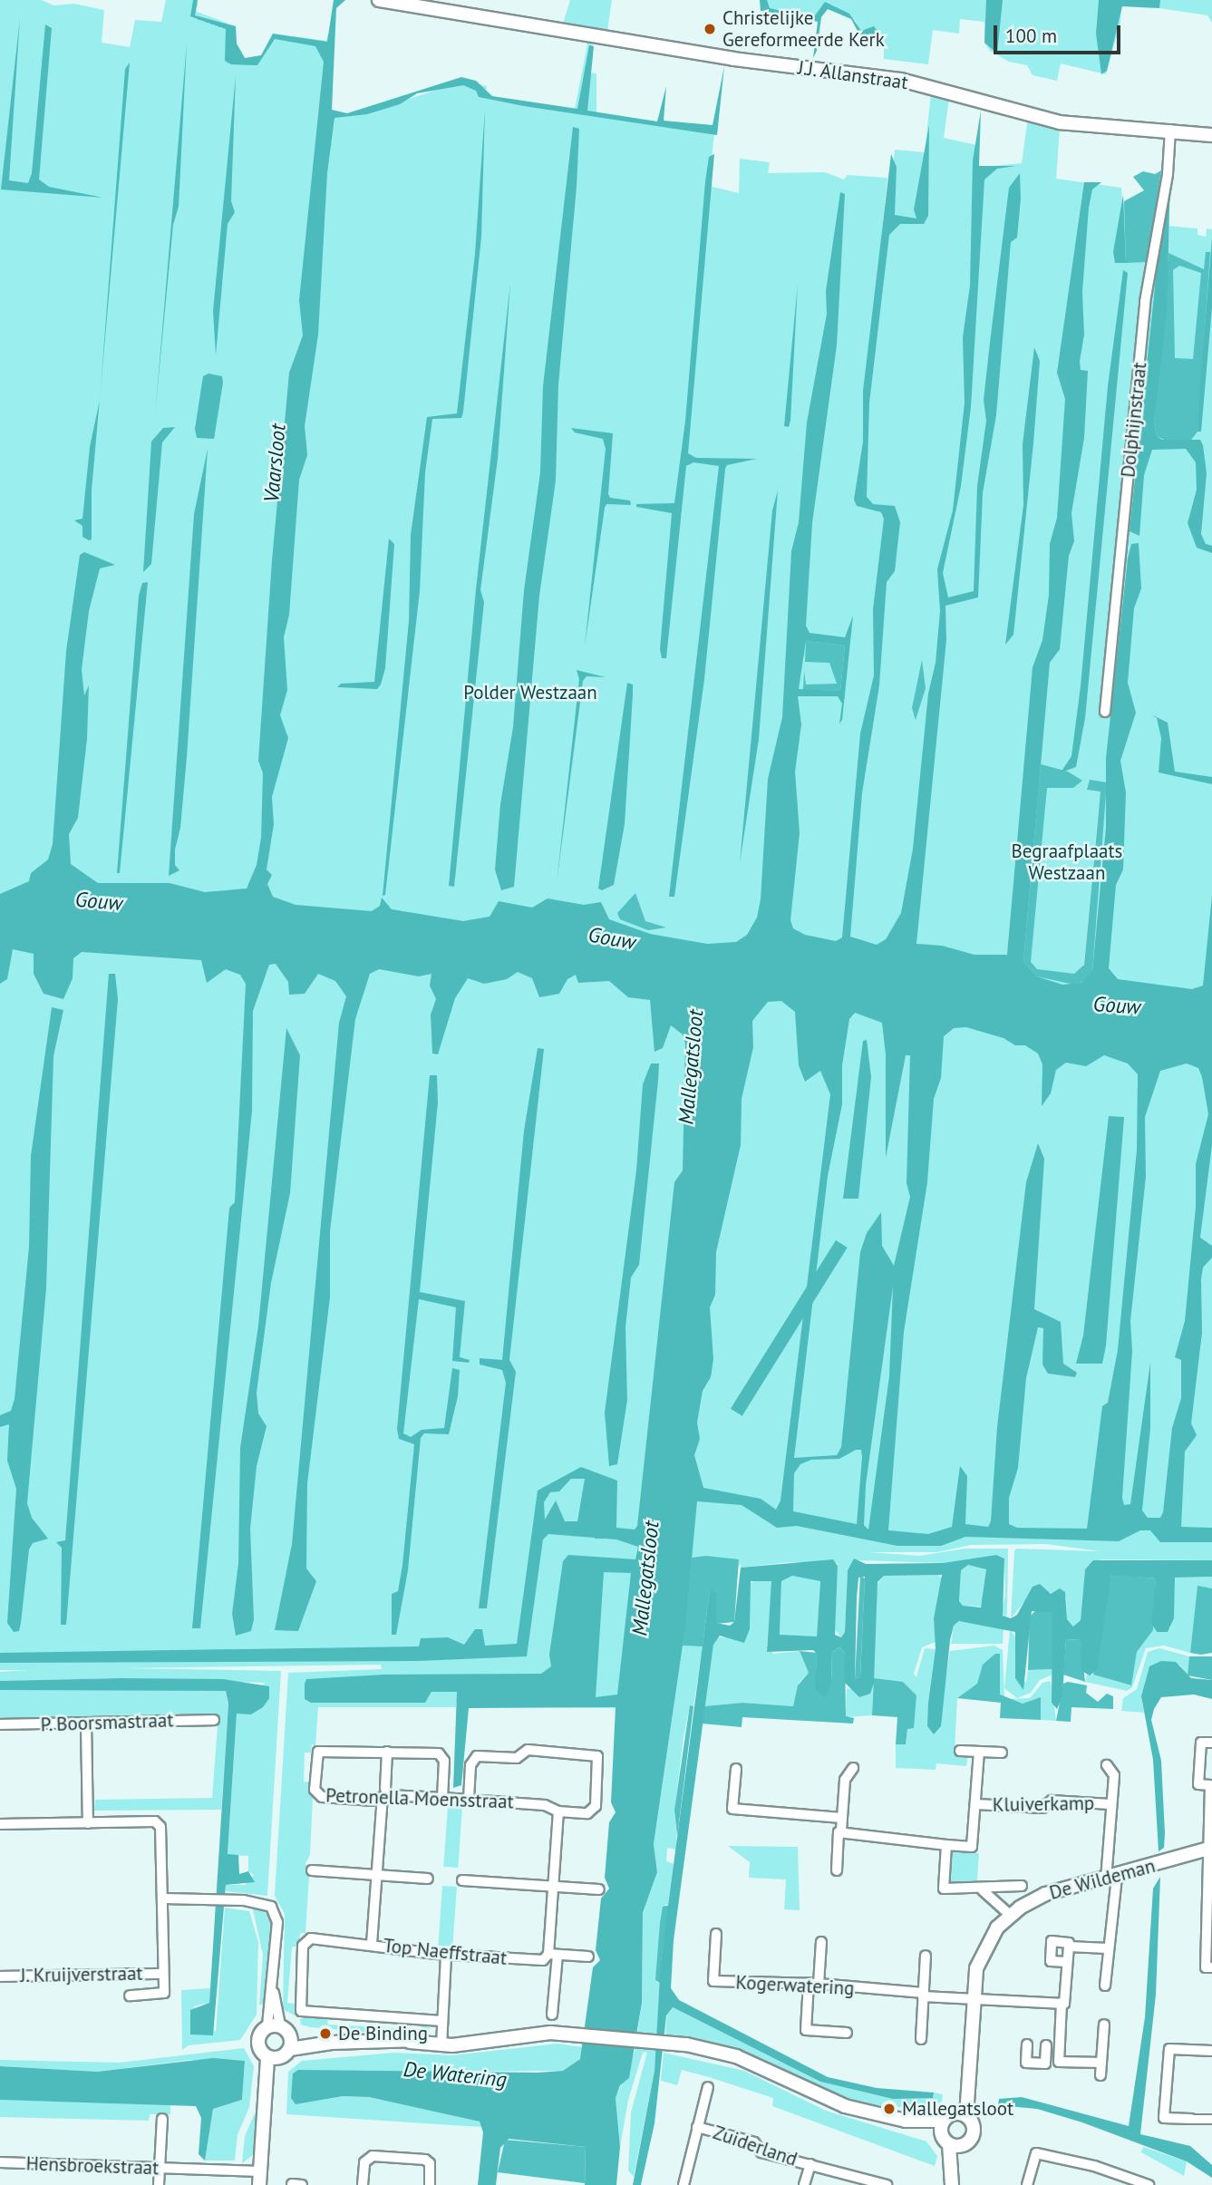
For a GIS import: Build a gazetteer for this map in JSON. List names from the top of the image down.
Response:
{
  "streets": {
    "street": [
      "J.J. Allanstraat",
      "Dolphijnstraat",
      "P. Boorsmastraat",
      "Petronella Moensstraat",
      "Kluiverkamp",
      "De Wildeman",
      "Top Naeffstraat",
      "J. Kruijverstraat",
      "Kogerwatering",
      "Zuiderland",
      "Hensbroekstraat"
    ]
  },
  "crossings": [
    ["J.J. Allanstraat", "Dolphijnstraat"],
    ["De Wildeman", "Kogerwatering"]
  ],
  "water": [
    "Vaarsloot",
    "Gouw",
    "Mallegatsloot",
    "De Watering"
  ],
  "parks": ["Polder Westzaan", "Begraafplaats Westzaan"],
  "places": ["Christelijke Gereformeerde Kerk", "De Binding", "Mallegatsloot"],
  "scale_bar": "100 m"
}
